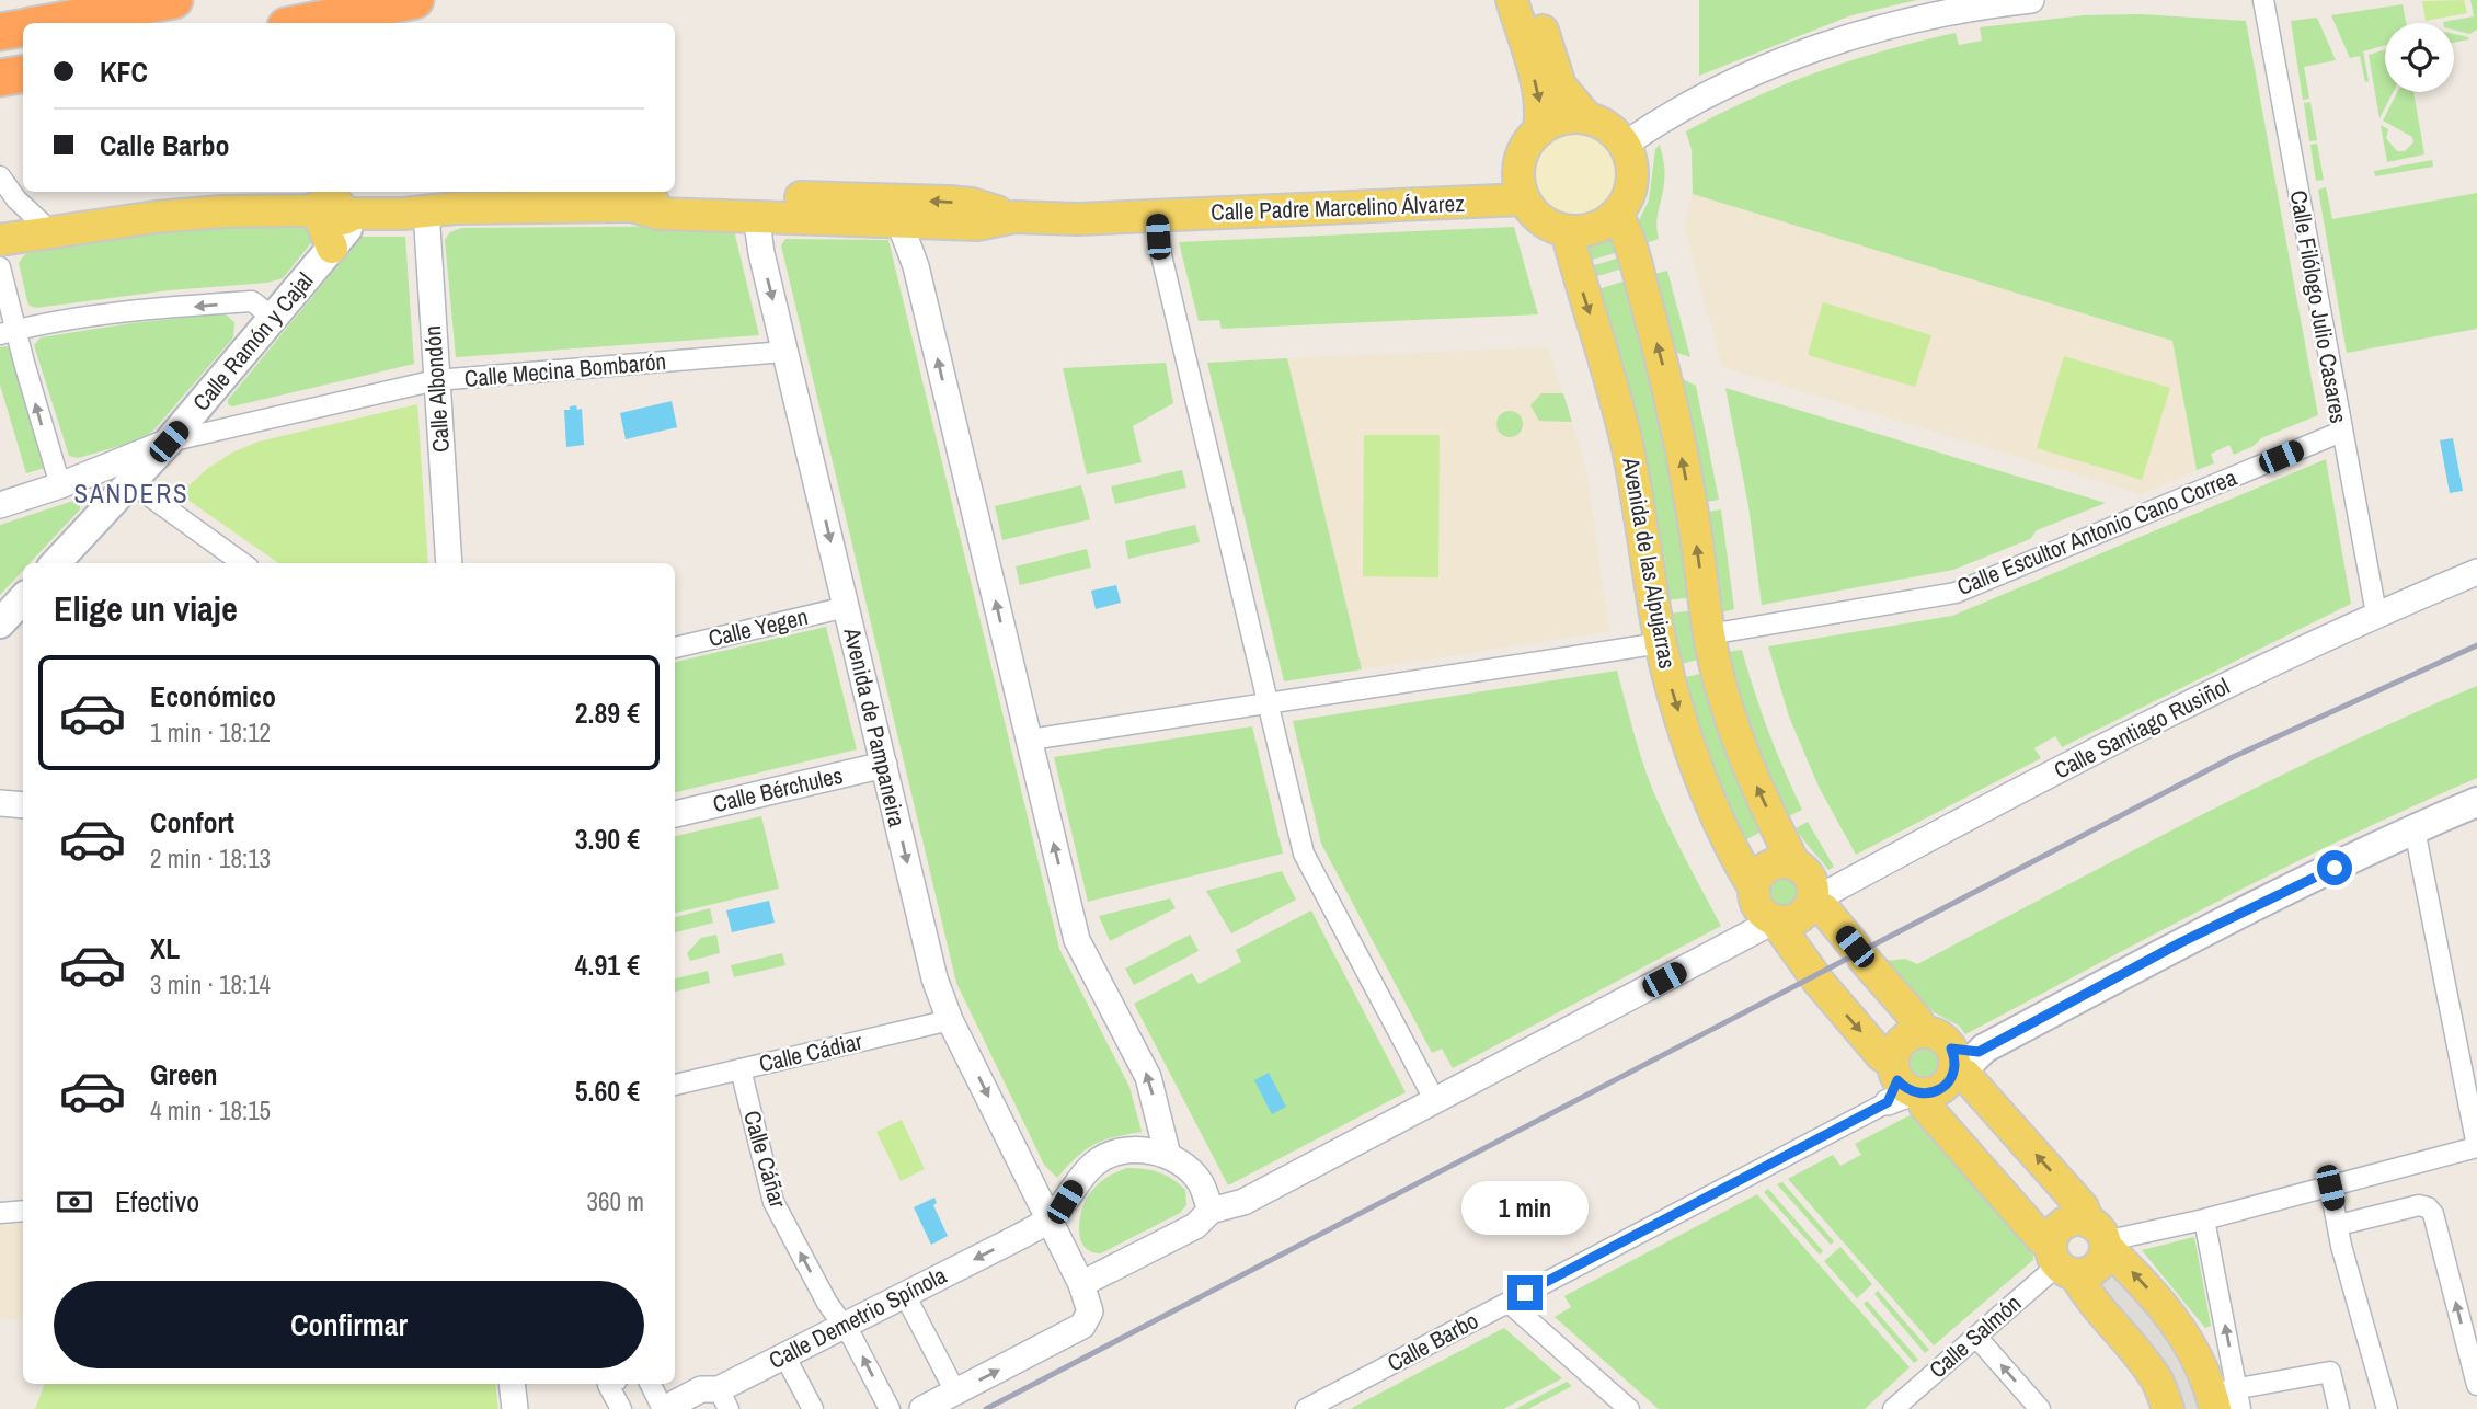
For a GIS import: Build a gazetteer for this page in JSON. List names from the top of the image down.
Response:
{
  "streets": {
    "main road": ["Calle Padre Marcelino Álvarez", "Calle Ramón y Cajal", "Avenida de las Alpujarras"],
    "street": [
      "Calle Filólogo Julio Casares",
      "Calle Mecina Bombarón",
      "Calle Albondón",
      "Calle Escultor Antonio Cano Correa",
      "Calle Yegen",
      "Avenida de Pampaneira",
      "Calle Santiago Rusiñol",
      "Calle Bérchules",
      "Calle Cádiar",
      "Calle Cáñar",
      "Calle Demetrio Spínola",
      "Calle Salmón",
      "Calle Barbo"
    ]
  },
  "crossings": [
    ["Calle Padre Marcelino Álvarez", "Calle Ramón y Cajal"],
    ["Calle Padre Marcelino Álvarez", "Calle Albondón"],
    ["Calle Padre Marcelino Álvarez", "Avenida de las Alpujarras"],
    ["Calle Padre Marcelino Álvarez", "Avenida de Pampaneira"],
    ["Calle Filólogo Julio Casares", "Calle Escultor Antonio Cano Correa"],
    ["Calle Filólogo Julio Casares", "Calle Santiago Rusiñol"],
    ["Calle Ramón y Cajal", "Calle Mecina Bombarón"],
    ["Calle Mecina Bombarón", "Calle Albondón"],
    ["Calle Mecina Bombarón", "Avenida de Pampaneira"],
    ["Calle Escultor Antonio Cano Correa", "Avenida de las Alpujarras"],
    ["Avenida de las Alpujarras", "Calle Santiago Rusiñol"],
    ["Calle Yegen", "Avenida de Pampaneira"],
    ["Avenida de Pampaneira", "Calle Bérchules"],
    ["Avenida de Pampaneira", "Calle Cádiar"],
    ["Avenida de Pampaneira", "Calle Demetrio Spínola"],
    ["Calle Cádiar", "Calle Cáñar"],
    ["Calle Cáñar", "Calle Demetrio Spínola"]
  ],
  "districts": ["SANDERS"],
  "page": {
    "banner": ["KFC", "Calle Barbo"],
    "heading": "Elige un viaje",
    "list": [
      {
        "name": "Económico",
        "note": "1 min · 18:12",
        "value": "2.89 €"
      },
      {
        "name": "Confort",
        "note": "2 min · 18:13",
        "value": "3.90 €"
      },
      {
        "name": "XL",
        "note": "3 min · 18:14",
        "value": "4.91 €"
      },
      {
        "name": "Green",
        "note": "4 min · 18:15",
        "value": "5.60 €"
      }
    ],
    "pay": ["Efectivo", "360 m"],
    "bubble": "1 min",
    "buttons": "Confirmar"
  }
}
